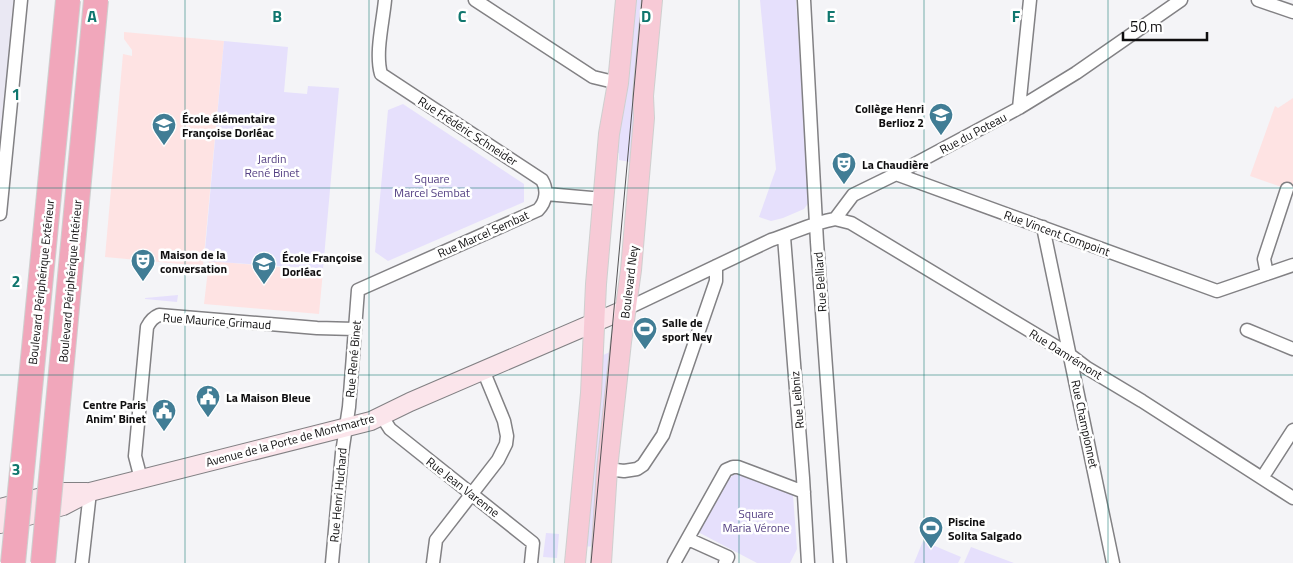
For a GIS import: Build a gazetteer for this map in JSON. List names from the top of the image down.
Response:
{
  "streets": {
    "highway": ["Boulevard Périphérique Intérieur", "Boulevard Périphérique Extérieur"],
    "main road": ["Boulevard Ney"],
    "street": [
      "Rue Frédéric Schneider",
      "Rue du Poteau",
      "Rue Vincent Compoint",
      "Rue Marcel Sembat",
      "Rue Belliard",
      "Rue Maurice Grimaud",
      "Rue Damrémont",
      "Rue René Binet",
      "Rue Leibniz",
      "Rue Championnet",
      "Avenue de la Porte de Montmartre",
      "Rue Jean Varenne",
      "Rue Henri Huchard"
    ]
  },
  "crossings": [
    ["Rue Frédéric Schneider", "Rue Marcel Sembat"],
    ["Rue du Poteau", "Rue Vincent Compoint"],
    ["Rue du Poteau", "Rue Damrémont"],
    ["Rue Vincent Compoint", "Rue Championnet"],
    ["Rue Marcel Sembat", "Rue René Binet"],
    ["Rue Maurice Grimaud", "Rue René Binet"],
    ["Rue Maurice Grimaud", "Avenue de la Porte de Montmartre"],
    ["Rue Damrémont", "Rue Championnet"],
    ["Rue René Binet", "Avenue de la Porte de Montmartre"],
    ["Rue René Binet", "Rue Henri Huchard"],
    ["Avenue de la Porte de Montmartre", "Rue Jean Varenne"],
    ["Avenue de la Porte de Montmartre", "Rue Henri Huchard"]
  ],
  "parks": ["Jardin René Binet", "Square Marcel Sembat", "Square Maria Vérone"],
  "places": {
    "school or university": ["Collège Henri Berlioz 2", "École élémentaire Françoise Dorléac", "École Françoise Dorléac"],
    "theatre": ["La Chaudière", "Maison de la conversation"],
    "sports": ["Salle de sport Ney", "Piscine Solita Salgado"],
    "public building": ["La Maison Bleue", "Centre Paris Anim' Binet"]
  },
  "scale_bar": "50 m",
  "grid": {
    "columns": [
      "A",
      "B",
      "C",
      "D",
      "E",
      "F"
    ],
    "rows": ["1", "2", "3"]
  }
}
